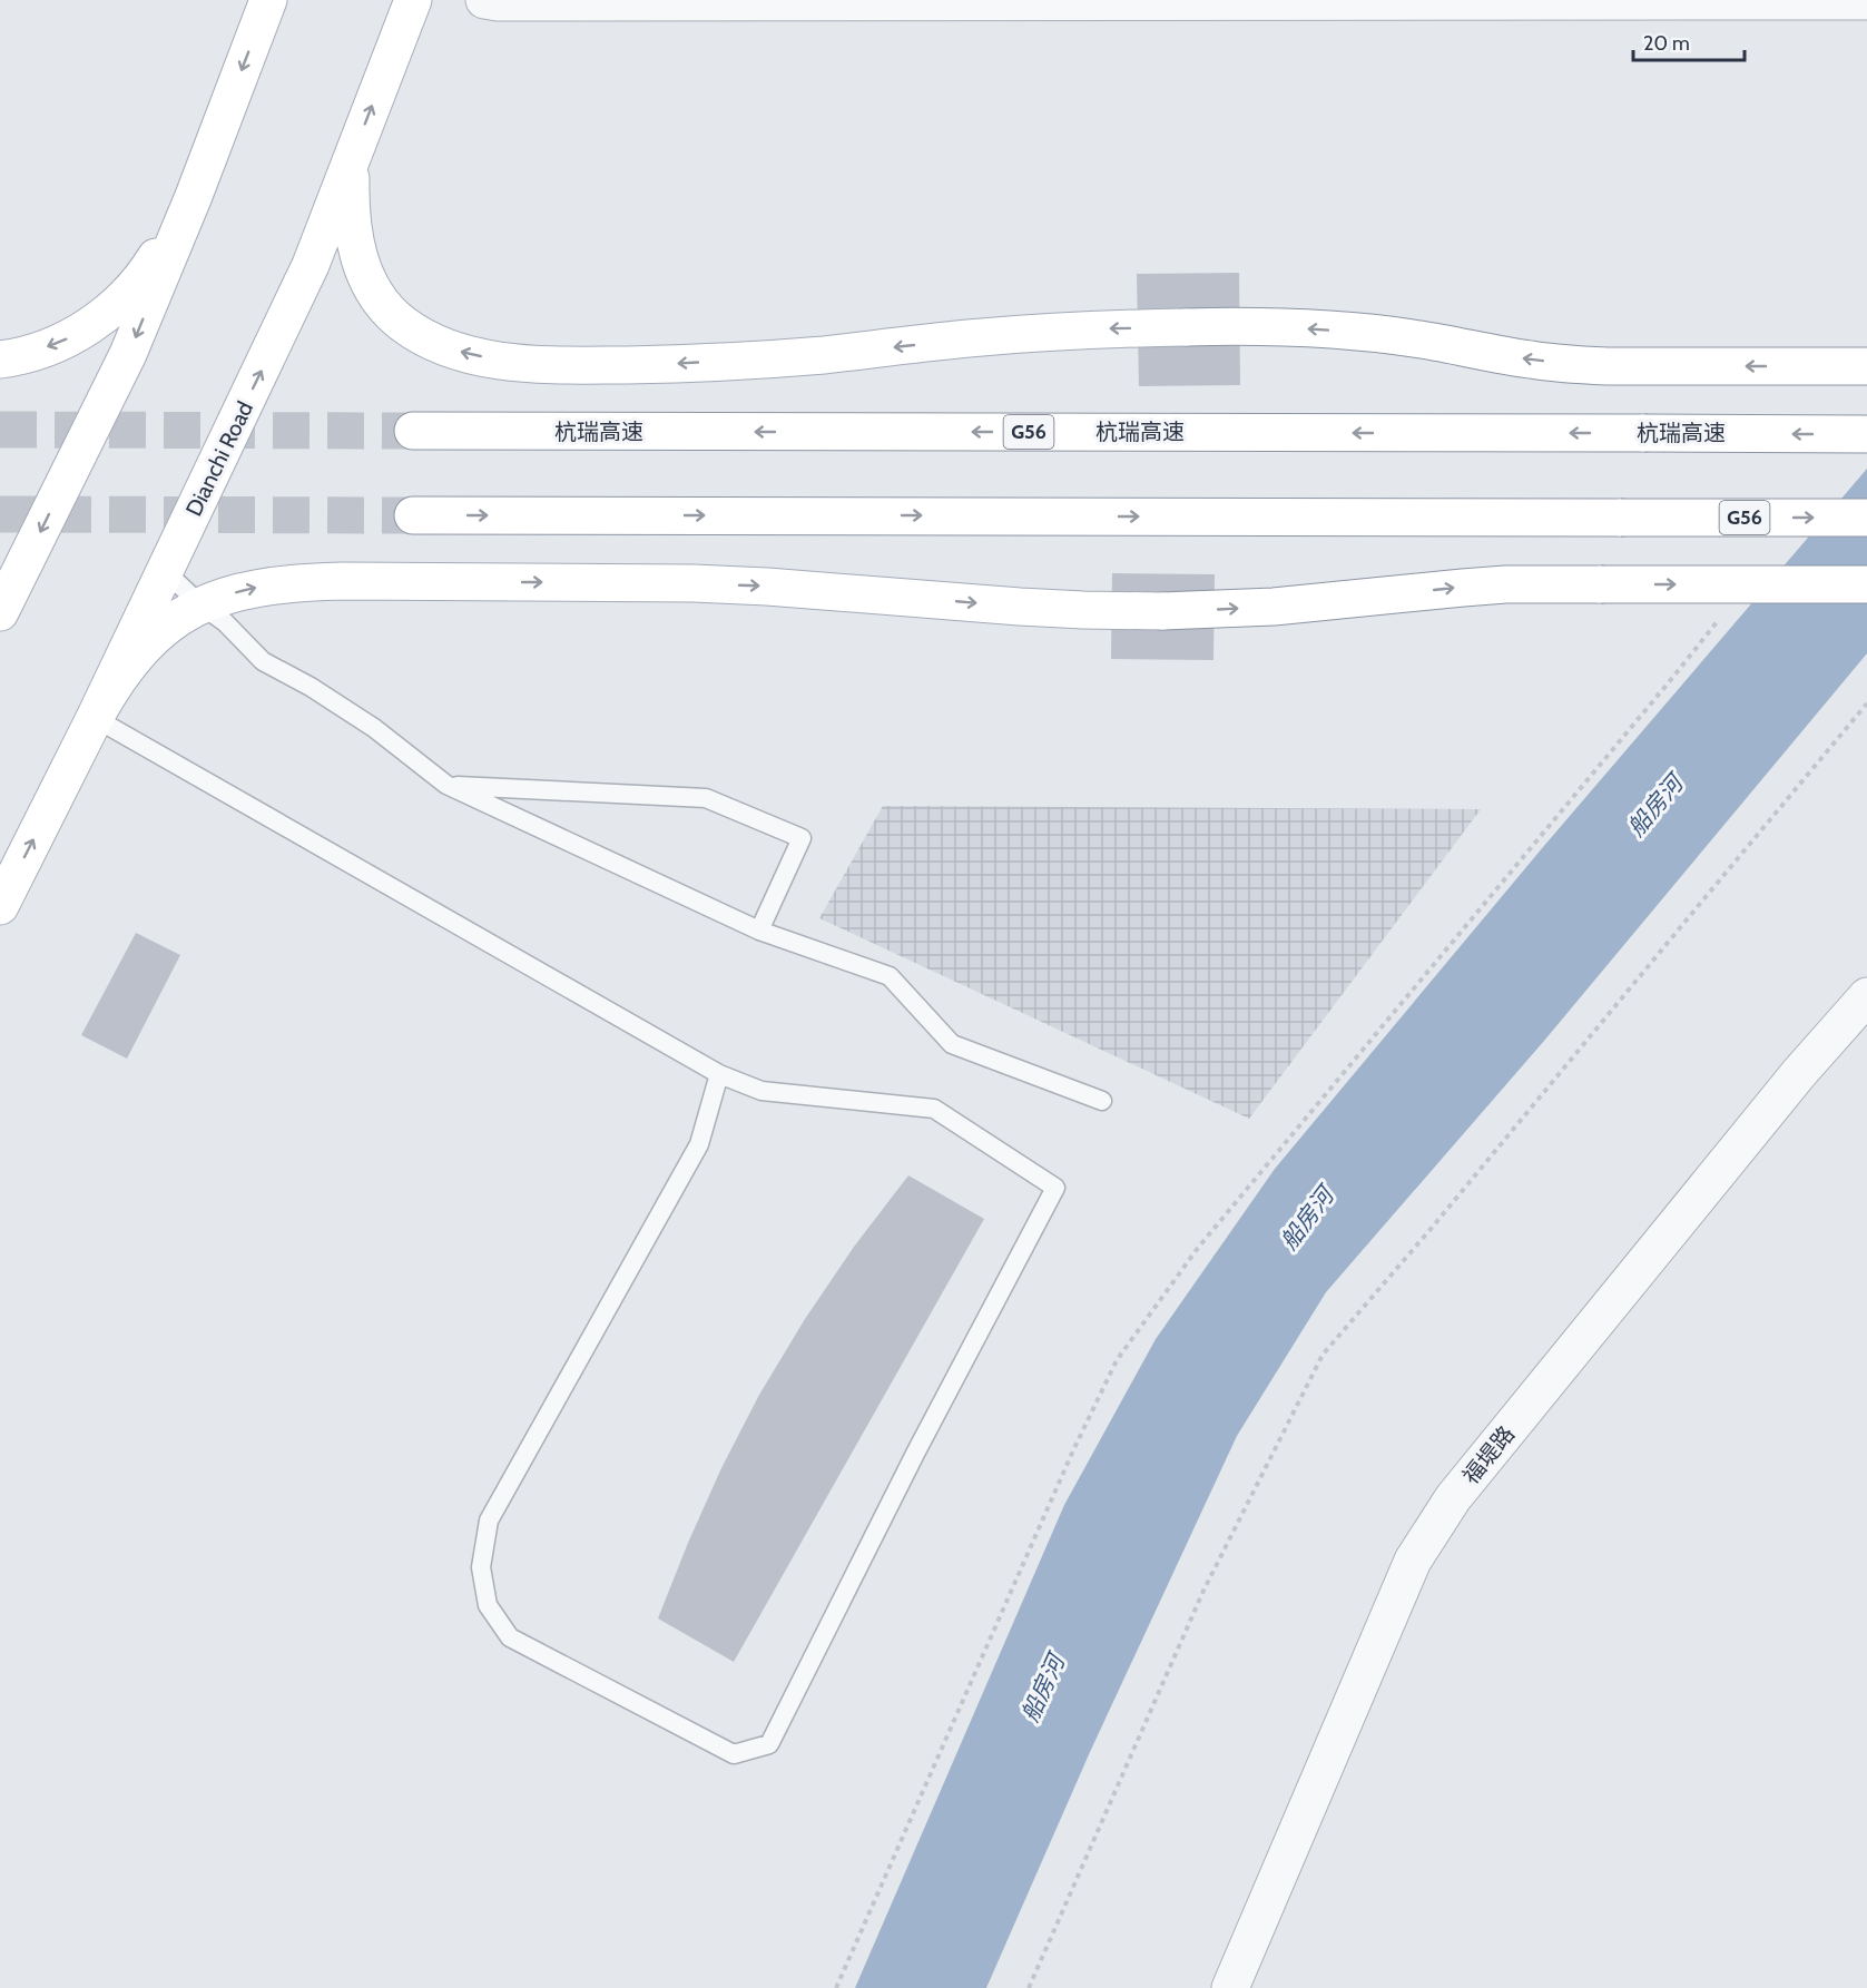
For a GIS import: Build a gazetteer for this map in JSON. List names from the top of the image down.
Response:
{
  "streets": {
    "main road": ["杭瑞高速", "G56", "Dianchi Road"],
    "street": ["福堤路"]
  },
  "water": ["船房河"],
  "scale_bar": "20 m"
}
